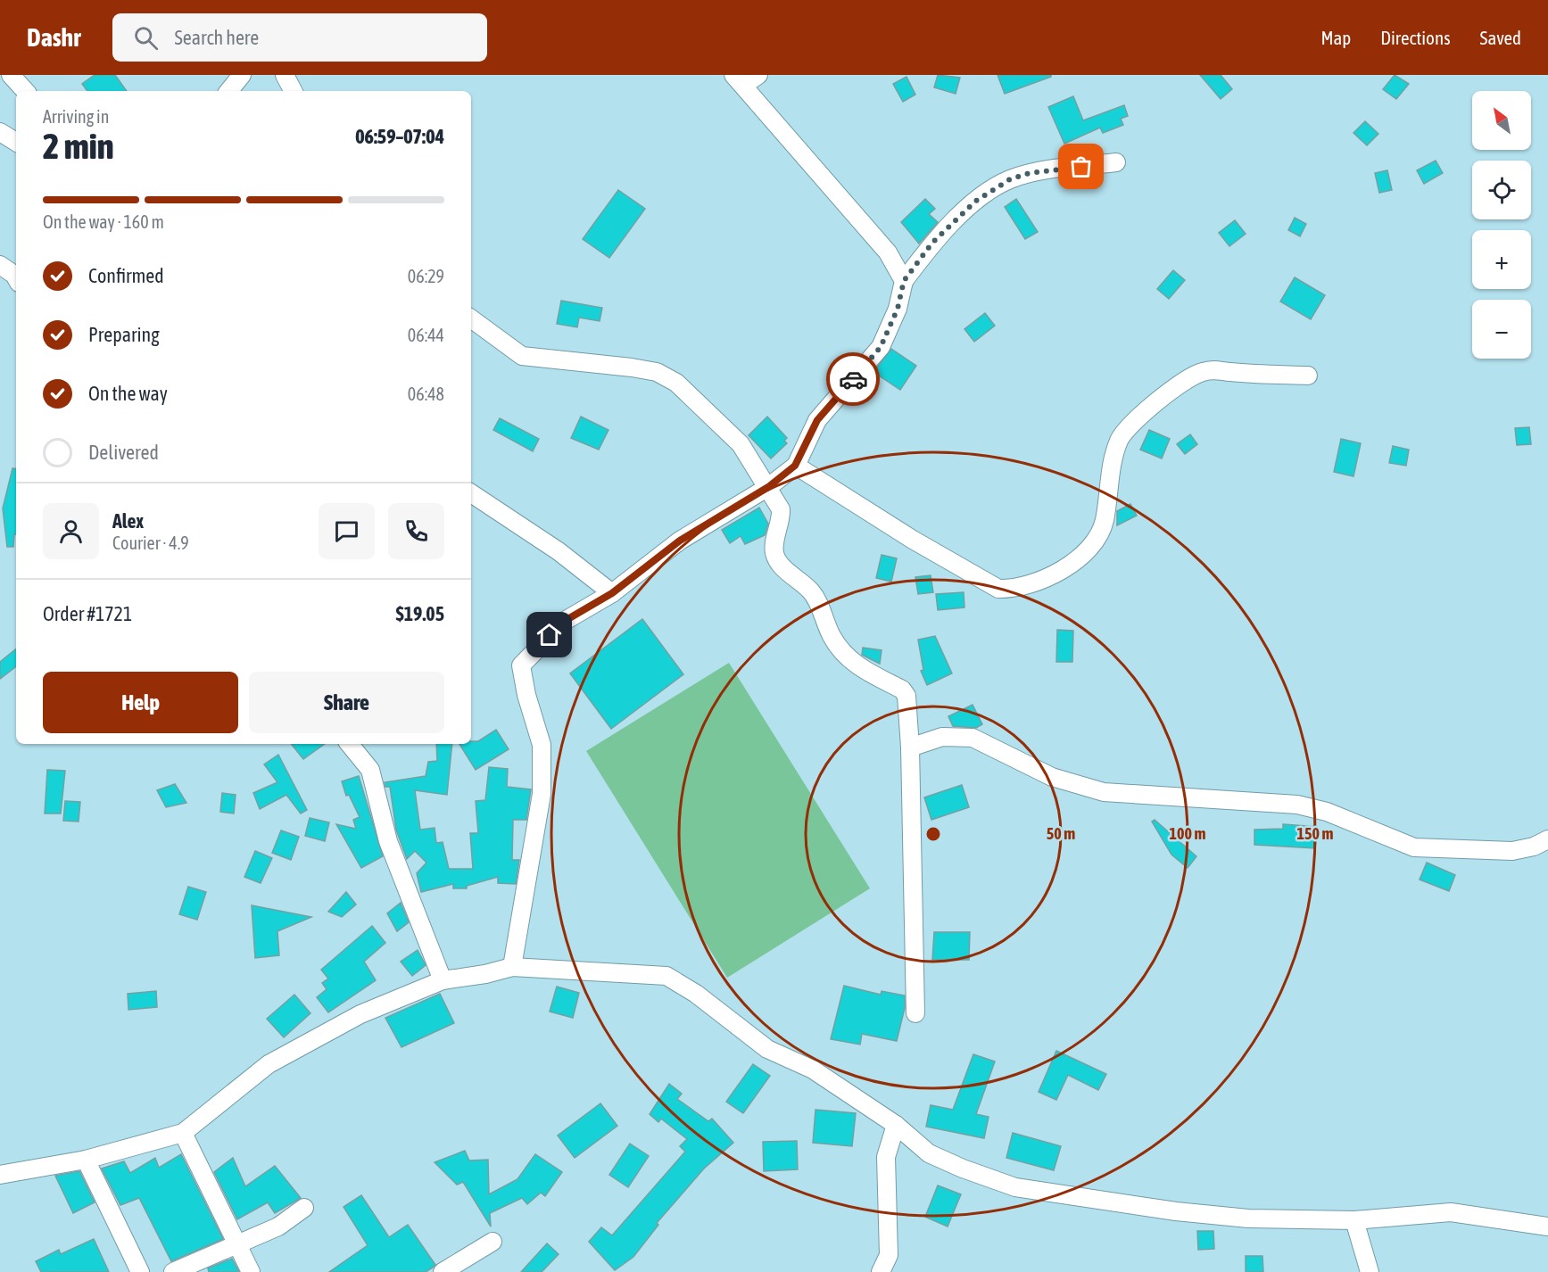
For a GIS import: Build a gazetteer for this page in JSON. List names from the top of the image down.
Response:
{
  "north": "top left",
  "page": {
    "header": "Dashr",
    "search": "Search here",
    "nav": ["Map", "Directions", "Saved"],
    "map_buttons": ["+", "−"],
    "heading": ["2 min", "Arriving in", "06:59–07:04"],
    "panel": [
      "Alex",
      "Courier · 4.9",
      "Order #1721",
      "$19.05"
    ],
    "bar": "On the way · 160 m",
    "list": [
      ["Confirmed", "06:29"],
      ["Preparing", "06:44"],
      ["On the way", "06:48"],
      "Delivered"
    ],
    "buttons": ["Help", "Share"]
  },
  "rings": ["50 m", "100 m", "150 m"]
}
